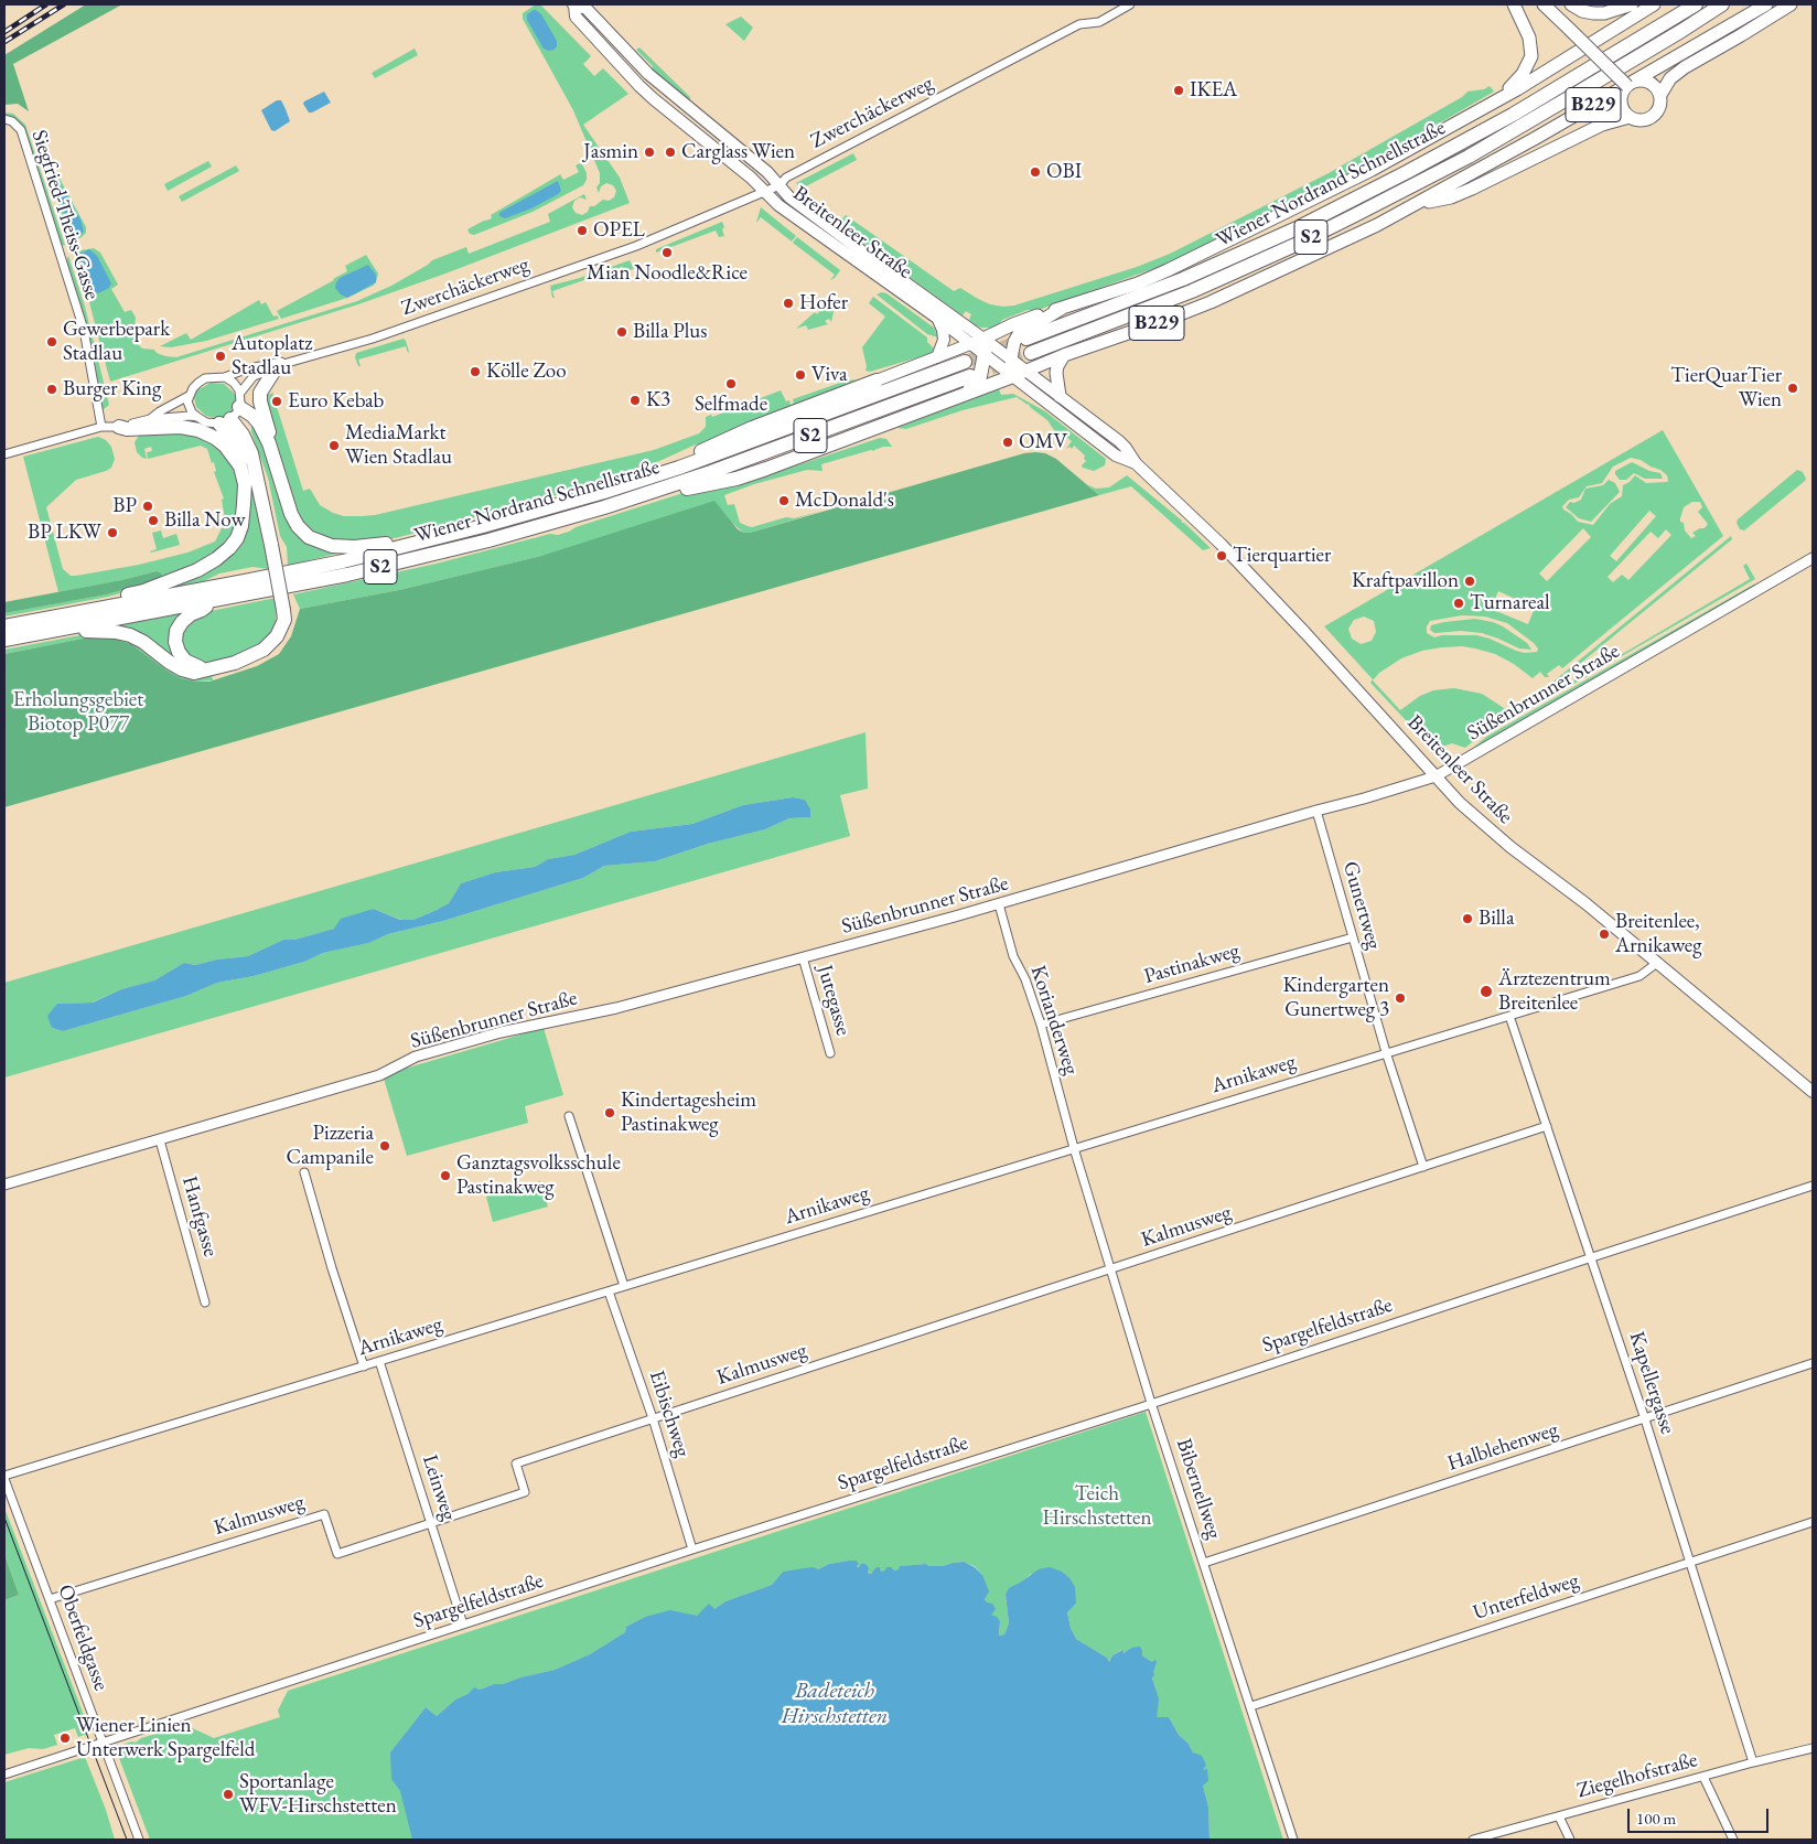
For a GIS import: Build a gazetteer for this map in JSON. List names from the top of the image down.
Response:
{
  "streets": {
    "highway": ["Wiener Nordrand Schnellstraße", "S2"],
    "main road": ["B229", "Breitenleer Straße"],
    "street": [
      "Zwerchäckerweg",
      "Siegfried-Theiss-Gasse",
      "Süßenbrunner Straße",
      "Gunertweg",
      "Pastinakweg",
      "Jutegasse",
      "Korianderweg",
      "Arnikaweg",
      "Hanfgasse",
      "Kalmusweg",
      "Spargelfeldstraße",
      "Kapellergasse",
      "Eibischweg",
      "Halblehenweg",
      "Leinweg",
      "Bibernellweg",
      "Unterfeldweg",
      "Oberfeldgasse",
      "Ziegelhofstraße"
    ]
  },
  "crossings": [
    ["B229", "Breitenleer Straße"],
    ["Zwerchäckerweg", "Breitenleer Straße"],
    ["Breitenleer Straße", "Süßenbrunner Straße"],
    ["Breitenleer Straße", "Arnikaweg"],
    ["Süßenbrunner Straße", "Gunertweg"],
    ["Süßenbrunner Straße", "Jutegasse"],
    ["Süßenbrunner Straße", "Korianderweg"],
    ["Süßenbrunner Straße", "Hanfgasse"],
    ["Gunertweg", "Pastinakweg"],
    ["Gunertweg", "Arnikaweg"],
    ["Gunertweg", "Kalmusweg"],
    ["Pastinakweg", "Korianderweg"],
    ["Korianderweg", "Arnikaweg"],
    ["Korianderweg", "Bibernellweg"],
    ["Arnikaweg", "Kapellergasse"],
    ["Arnikaweg", "Eibischweg"],
    ["Arnikaweg", "Leinweg"],
    ["Arnikaweg", "Bibernellweg"],
    ["Arnikaweg", "Oberfeldgasse"],
    ["Kalmusweg", "Kapellergasse"],
    ["Kalmusweg", "Eibischweg"],
    ["Kalmusweg", "Leinweg"],
    ["Kalmusweg", "Bibernellweg"],
    ["Kalmusweg", "Oberfeldgasse"],
    ["Spargelfeldstraße", "Kapellergasse"],
    ["Spargelfeldstraße", "Eibischweg"],
    ["Spargelfeldstraße", "Leinweg"],
    ["Spargelfeldstraße", "Bibernellweg"],
    ["Spargelfeldstraße", "Oberfeldgasse"],
    ["Kapellergasse", "Halblehenweg"],
    ["Kapellergasse", "Unterfeldweg"],
    ["Kapellergasse", "Ziegelhofstraße"],
    ["Halblehenweg", "Bibernellweg"],
    ["Bibernellweg", "Unterfeldweg"]
  ],
  "water": ["Badeteich Hirschstetten"],
  "parks": ["Erholungsgebiet Biotop P077", "Teich Hirschstetten"],
  "places": [
    "IKEA",
    "Jasmin",
    "Carglass Wien",
    "OBI",
    "OPEL",
    "Mian Noodle&Rice",
    "Hofer",
    "Billa Plus",
    "Gewerbepark Stadlau",
    "Autoplatz Stadlau",
    "Kölle Zoo",
    "Viva",
    "Selfmade",
    "TierQuarTier Wien",
    "Burger King",
    "K3",
    "Euro Kebab",
    "OMV",
    "MediaMarkt Wien Stadlau",
    "McDonald's",
    "BP",
    "Billa Now",
    "BP LKW",
    "Tierquartier",
    "Kraftpavillon",
    "Turnareal",
    "Billa",
    "Breitenlee, Arnikaweg",
    "Ärztezentrum Breitenlee",
    "Kindergarten Gunertweg 3",
    "Kindertagesheim Pastinakweg",
    "Pizzeria Campanile",
    "Ganztagsvolksschule Pastinakweg",
    "Wiener Linien Unterwerk Spargelfeld",
    "Sportanlage WFV-Hirschstetten"
  ],
  "scale_bar": "100 m"
}
